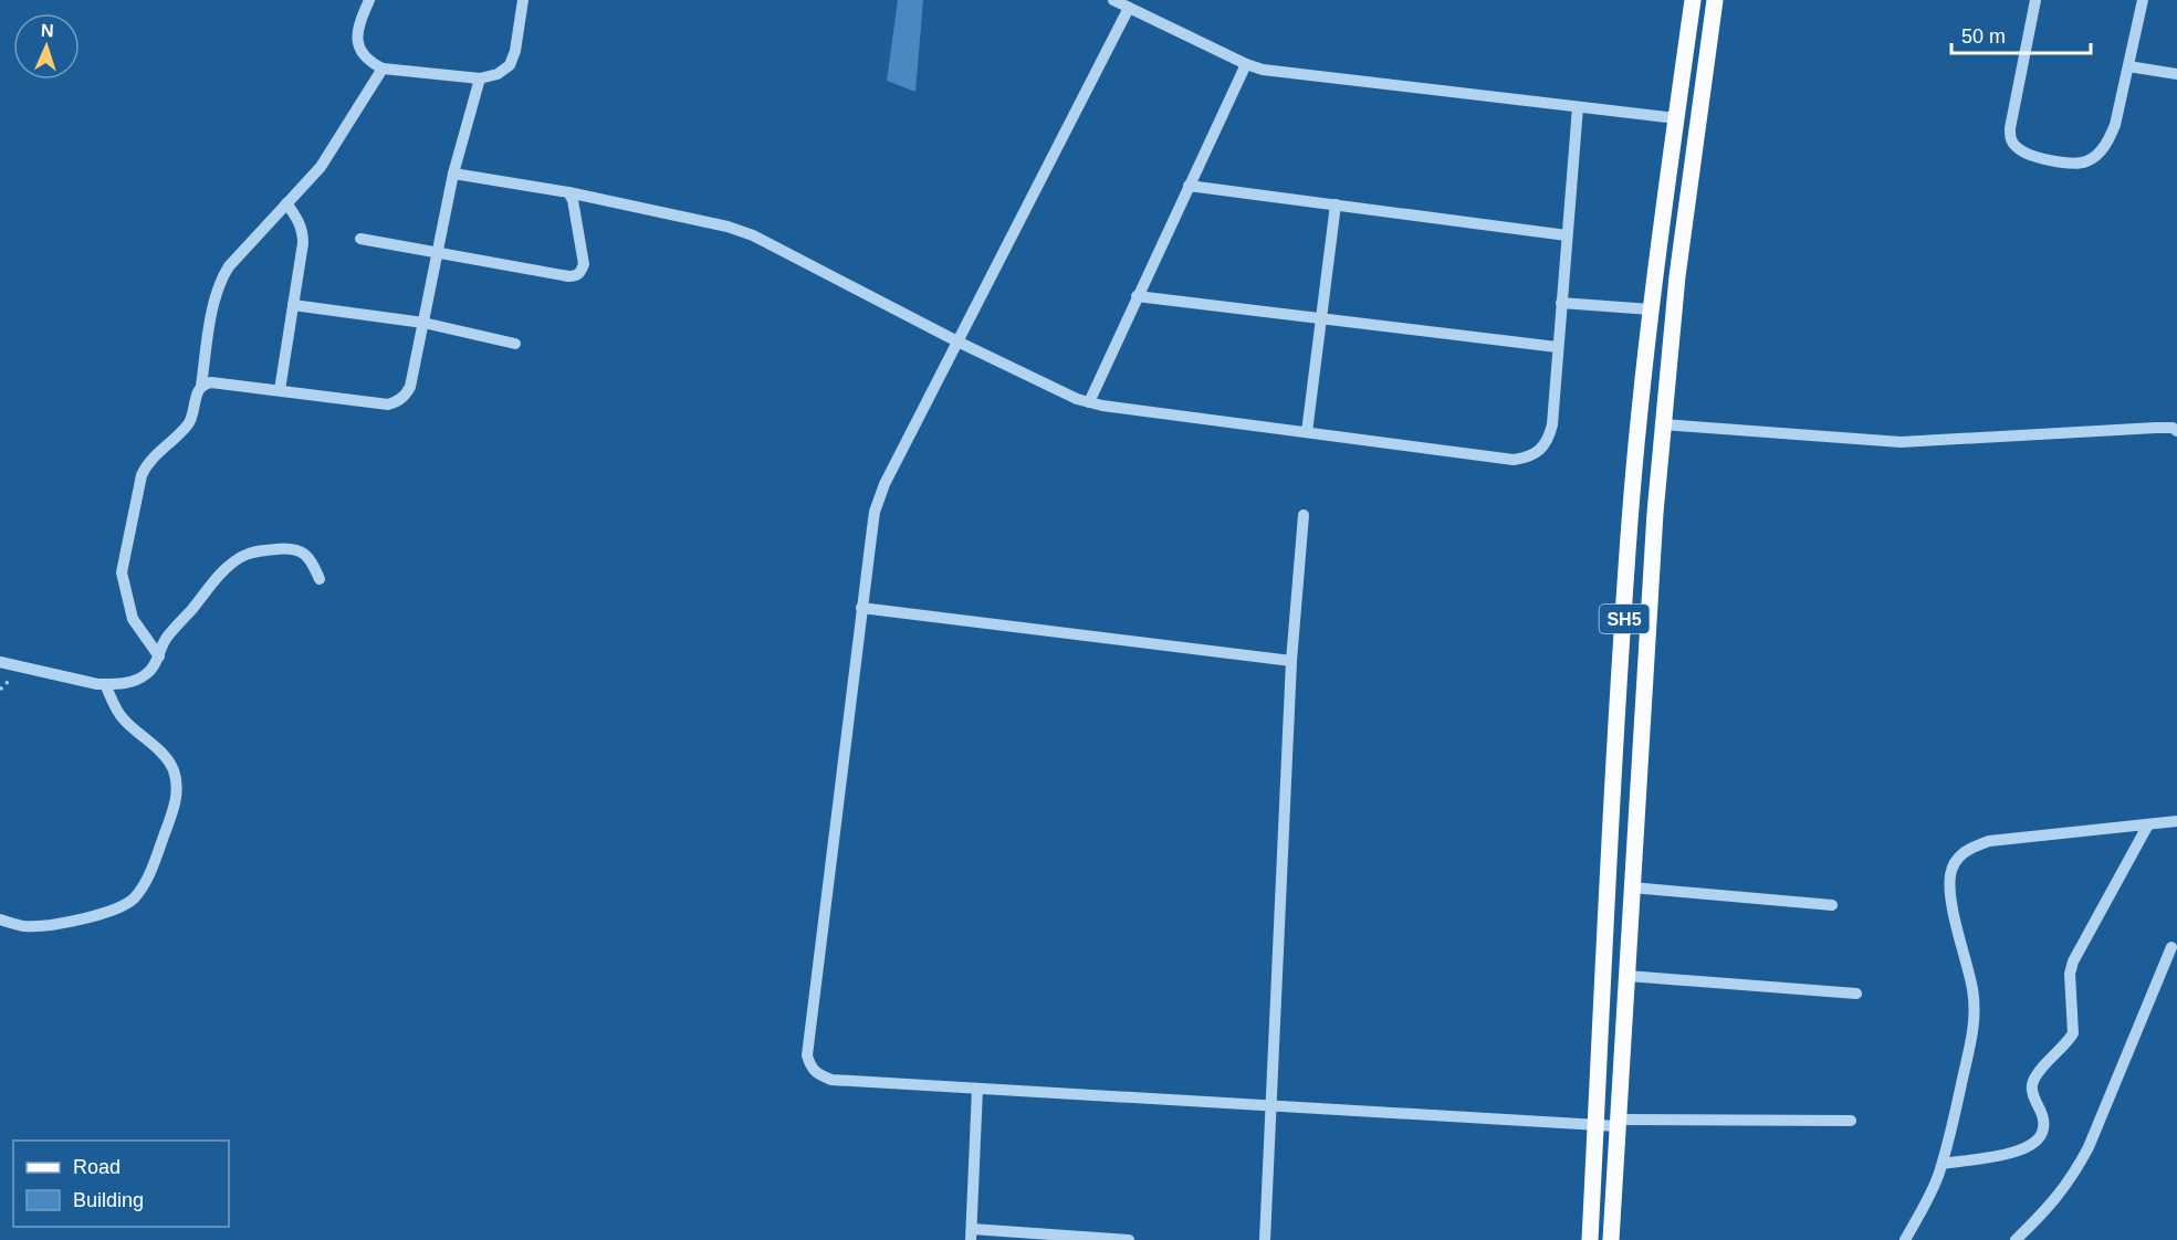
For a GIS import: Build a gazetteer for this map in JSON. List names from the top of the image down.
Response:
{
  "streets": {
    "main road": ["SH5"]
  },
  "legend": ["Road", "Building"],
  "scale_bar": "50 m",
  "north": "top"
}
